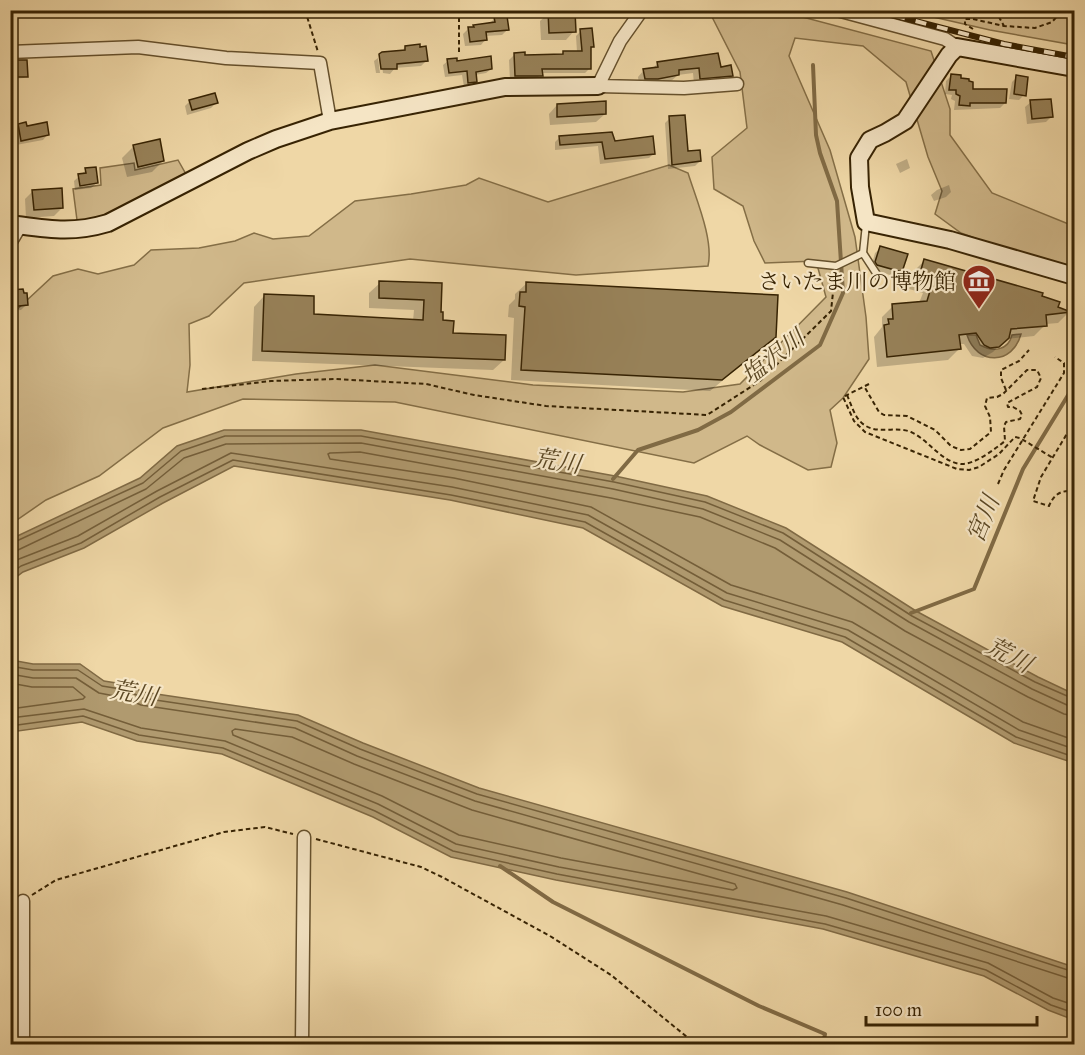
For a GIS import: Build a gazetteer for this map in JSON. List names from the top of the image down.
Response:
{
  "water": ["塩沢川", "荒川", "宮川"],
  "places": {
    "museum": ["さいたま川の博物館"]
  },
  "scale_bar": "100 m"
}
